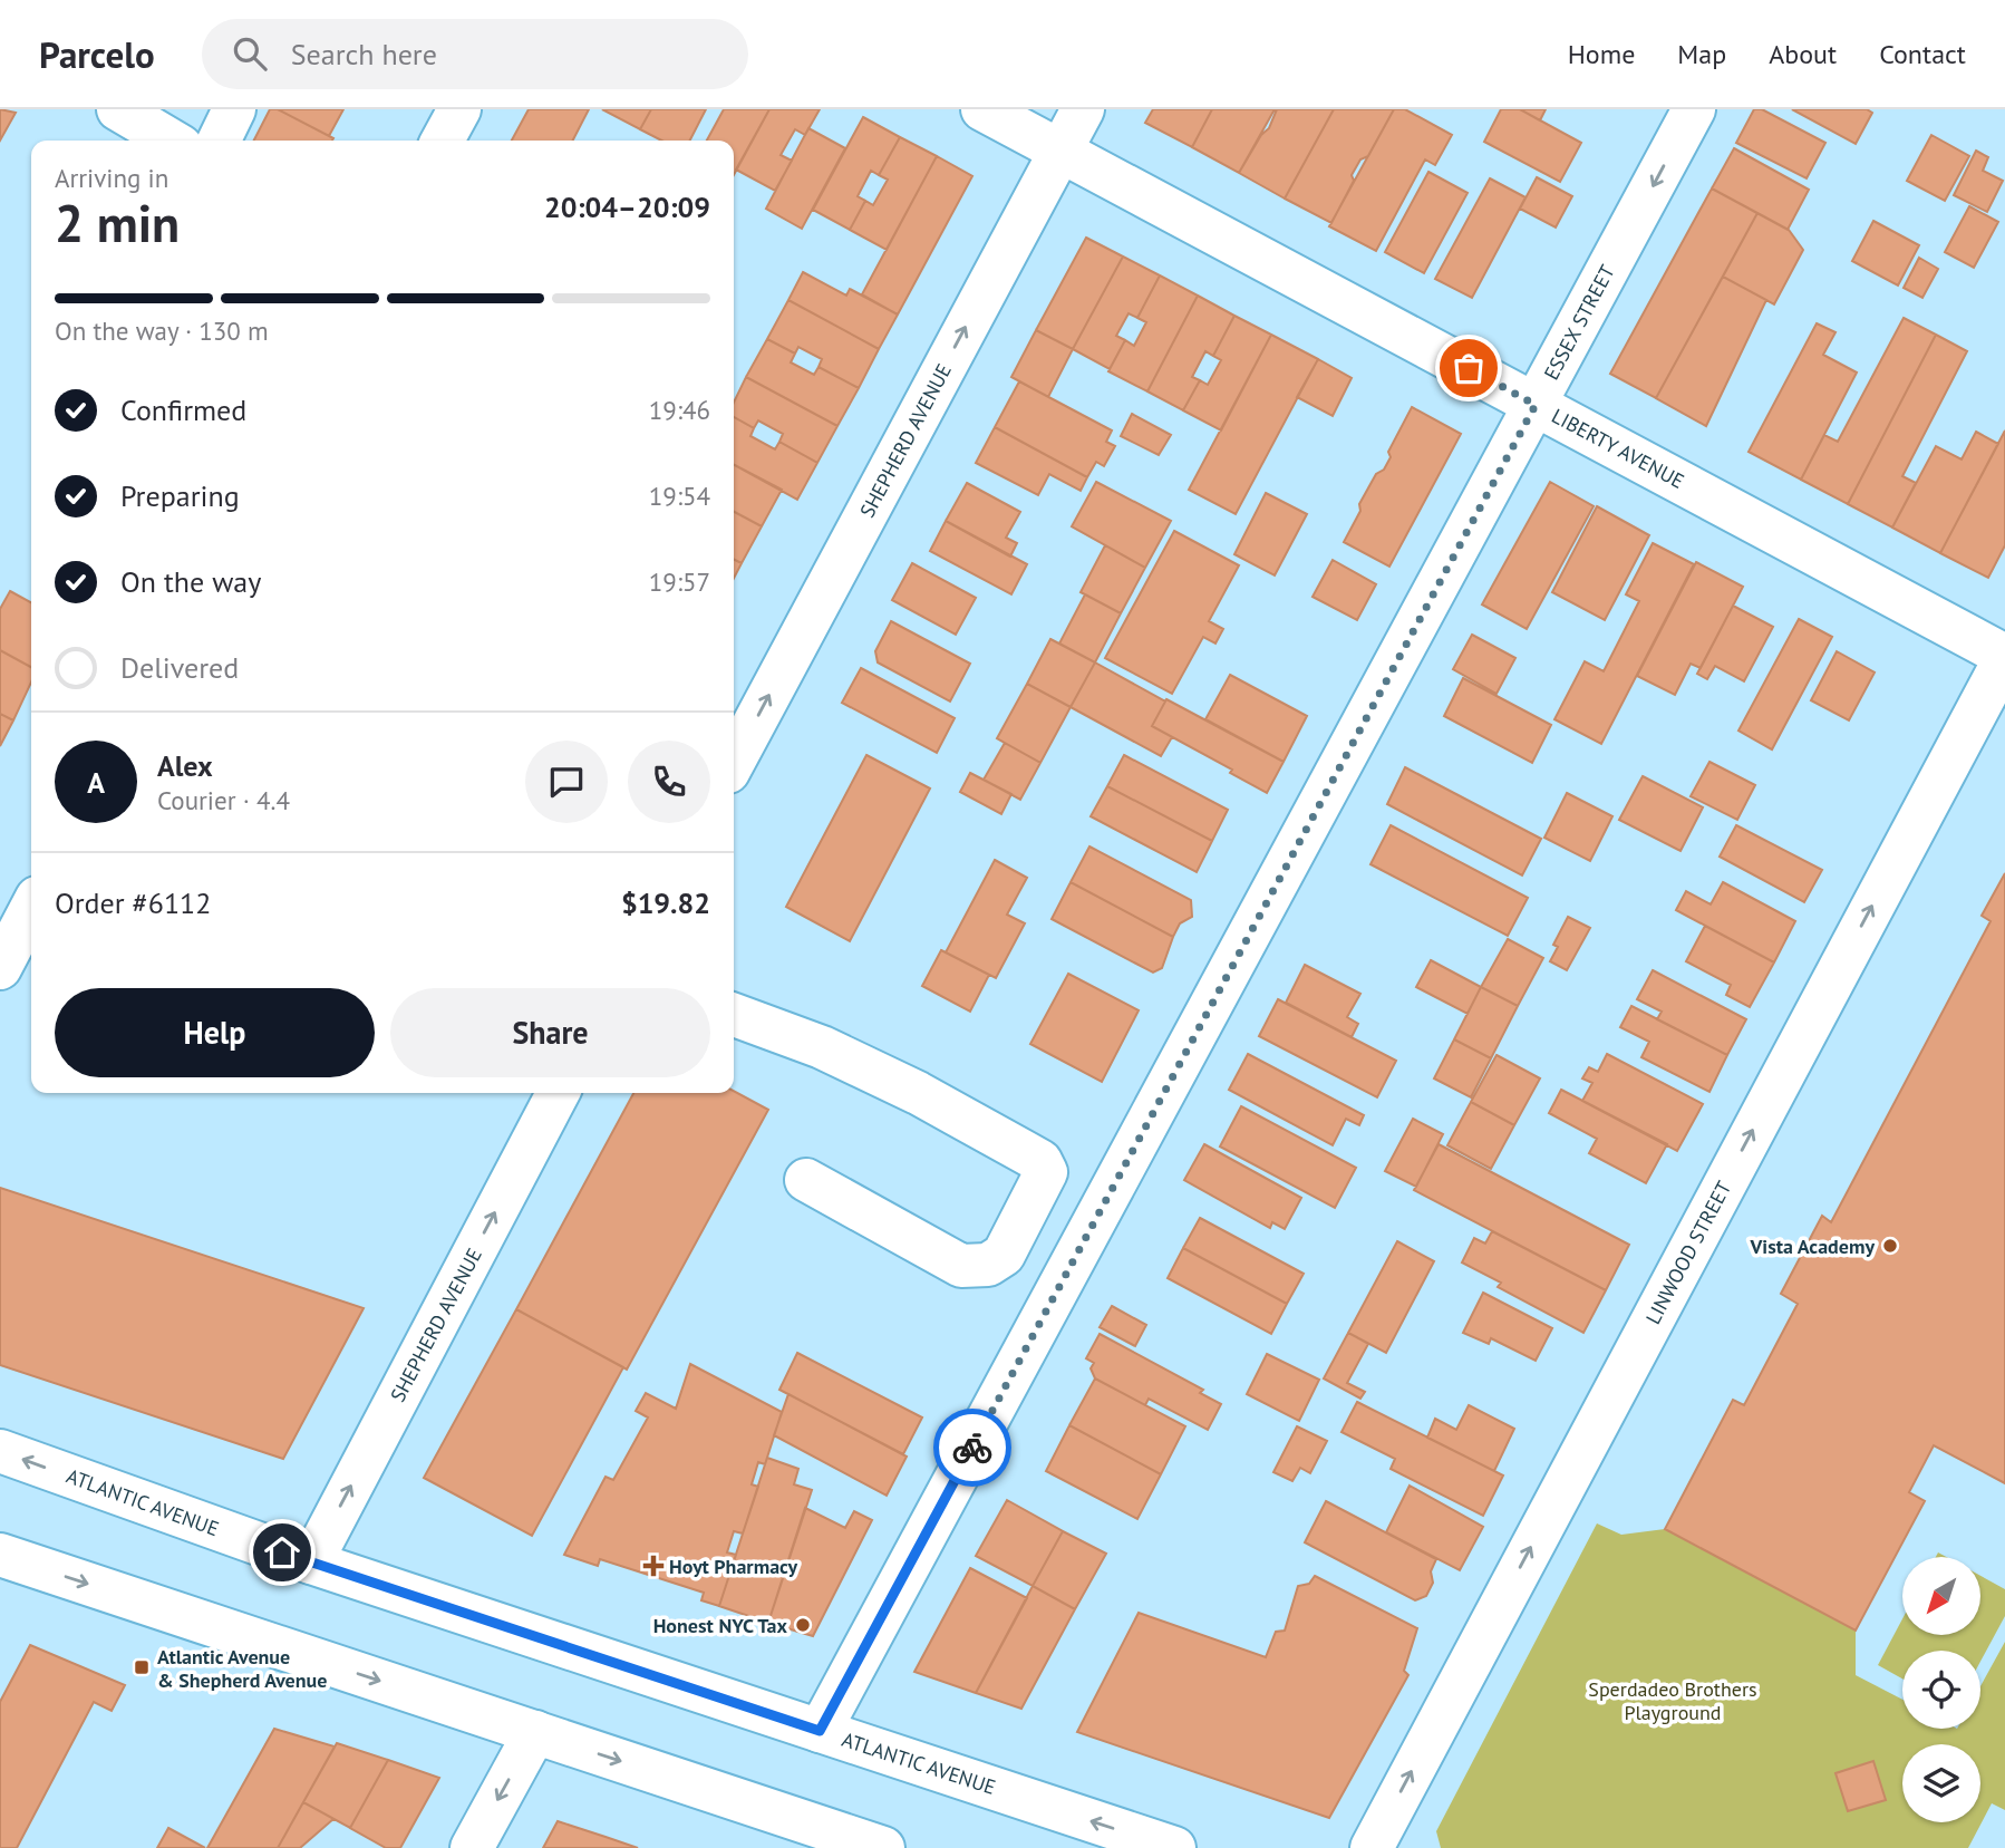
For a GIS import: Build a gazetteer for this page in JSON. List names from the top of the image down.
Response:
{
  "streets": {
    "street": [
      "ESSEX STREET",
      "SHEPHERD AVENUE",
      "LIBERTY AVENUE",
      "LINWOOD STREET",
      "ATLANTIC AVENUE"
    ]
  },
  "crossings": [
    ["ESSEX STREET", "LIBERTY AVENUE"],
    ["ESSEX STREET", "ATLANTIC AVENUE"],
    ["SHEPHERD AVENUE", "LIBERTY AVENUE"],
    ["SHEPHERD AVENUE", "ATLANTIC AVENUE"],
    ["LIBERTY AVENUE", "LINWOOD STREET"]
  ],
  "one_way": ["SHEPHERD AVENUE", "LINWOOD STREET"],
  "parks": ["Sperdadeo Brothers Playground"],
  "places": {
    "other": ["Vista Academy", "Honest NYC Tax"],
    "health": ["Hoyt Pharmacy"],
    "transit": ["Atlantic Avenue & Shepherd Avenue"]
  },
  "north": "bottom left",
  "page": {
    "header": "Parcelo",
    "search": "Search here",
    "nav": [
      "Home",
      "Map",
      "About",
      "Contact"
    ],
    "heading": ["2 min", "Arriving in", "20:04–20:09"],
    "panel": [
      "Alex",
      "Courier · 4.4",
      "Order #6112",
      "$19.82"
    ],
    "bar": "On the way · 130 m",
    "list": [
      ["Confirmed", "19:46"],
      ["Preparing", "19:54"],
      ["On the way", "19:57"],
      "Delivered"
    ],
    "round": "A",
    "buttons": ["Help", "Share"]
  }
}
